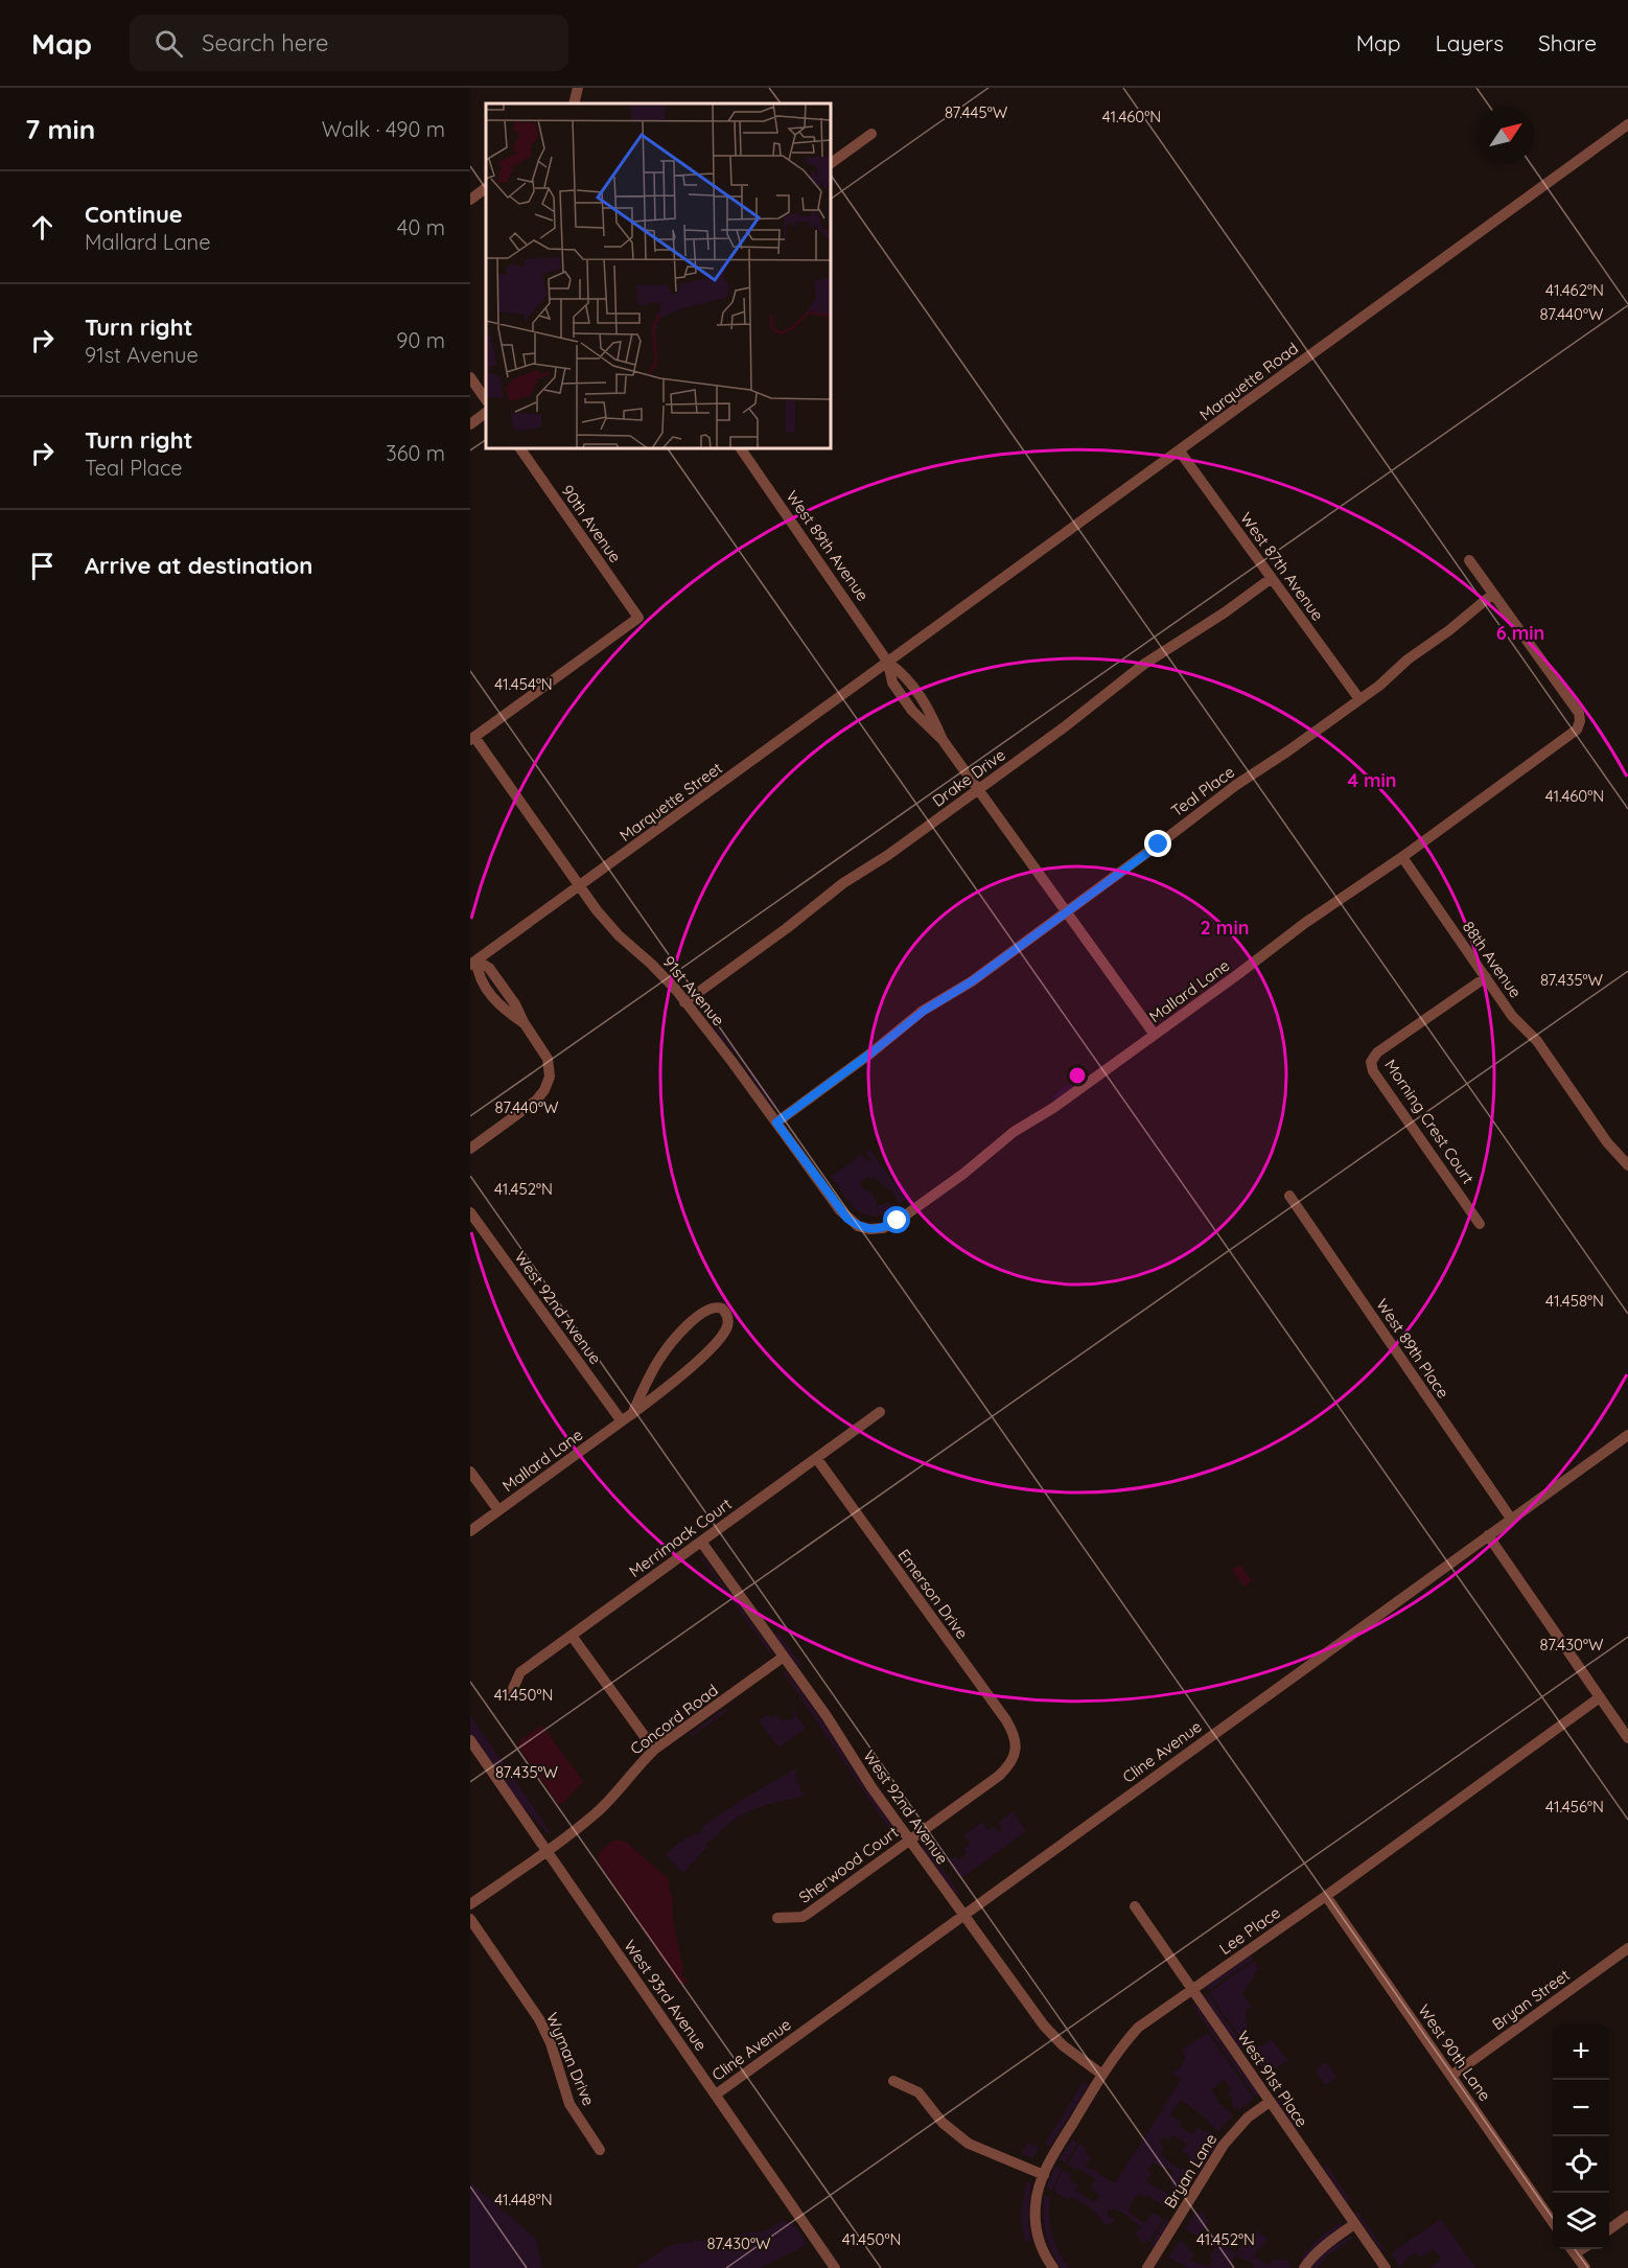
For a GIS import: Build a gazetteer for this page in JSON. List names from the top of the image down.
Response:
{
  "streets": {
    "street": [
      "Marquette Road",
      "90th Avenue",
      "West 89th Avenue",
      "West 87th Avenue",
      "Drake Drive",
      "Teal Place",
      "Marquette Street",
      "88th Avenue",
      "91st Avenue",
      "Mallard Lane",
      "Morning Crest Court",
      "West 92nd Avenue",
      "West 89th Place",
      "Merrimack Court",
      "Emerson Drive",
      "Concord Road",
      "Cline Avenue",
      "Sherwood Court",
      "Lee Place",
      "West 93rd Avenue",
      "Bryan Street",
      "West 90th Lane",
      "Wyman Drive",
      "West 91st Place",
      "Bryan Lane"
    ]
  },
  "crossings": [
    ["Marquette Road", "West 89th Avenue"],
    ["Marquette Road", "West 87th Avenue"],
    ["Marquette Road", "Marquette Street"],
    ["90th Avenue", "91st Avenue"],
    ["West 89th Avenue", "Drake Drive"],
    ["West 89th Avenue", "Teal Place"],
    ["West 89th Avenue", "Marquette Street"],
    ["West 89th Avenue", "Mallard Lane"],
    ["West 87th Avenue", "Drake Drive"],
    ["West 87th Avenue", "Teal Place"],
    ["Drake Drive", "91st Avenue"],
    ["Teal Place", "91st Avenue"],
    ["Teal Place", "Mallard Lane"],
    ["Marquette Street", "91st Avenue"],
    ["88th Avenue", "Mallard Lane"],
    ["88th Avenue", "Morning Crest Court"],
    ["91st Avenue", "Mallard Lane"],
    ["Mallard Lane", "West 92nd Avenue"],
    ["West 92nd Avenue", "Merrimack Court"],
    ["West 92nd Avenue", "Concord Road"],
    ["West 92nd Avenue", "Cline Avenue"],
    ["West 92nd Avenue", "Sherwood Court"],
    ["West 92nd Avenue", "Lee Place"],
    ["West 89th Place", "Cline Avenue"],
    ["Merrimack Court", "Emerson Drive"],
    ["Emerson Drive", "Sherwood Court"],
    ["Concord Road", "West 93rd Avenue"],
    ["Cline Avenue", "West 93rd Avenue"],
    ["Lee Place", "West 90th Lane"],
    ["Lee Place", "West 91st Place"],
    ["Bryan Street", "West 90th Lane"],
    ["West 91st Place", "Bryan Lane"]
  ],
  "north": "top right",
  "page": {
    "header": "Map",
    "search": "Search here",
    "nav": ["Map", "Layers", "Share"],
    "heading": ["7 min", "Walk · 490 m"],
    "list": [
      ["Continue", "Mallard Lane", "40 m"],
      ["Turn right", "91st Avenue", "90 m"],
      ["Turn right", "Teal Place", "360 m"],
      "Arrive at destination"
    ],
    "map_buttons": ["+", "−"]
  },
  "coordinates": [
    "87.445°W",
    "41.460°N",
    "41.462°N",
    "87.440°W",
    "41.454°N",
    "87.435°W",
    "41.452°N",
    "41.458°N",
    "87.430°W",
    "41.450°N",
    "41.456°N",
    "41.448°N"
  ],
  "rings": ["6 min", "4 min", "2 min"]
}
